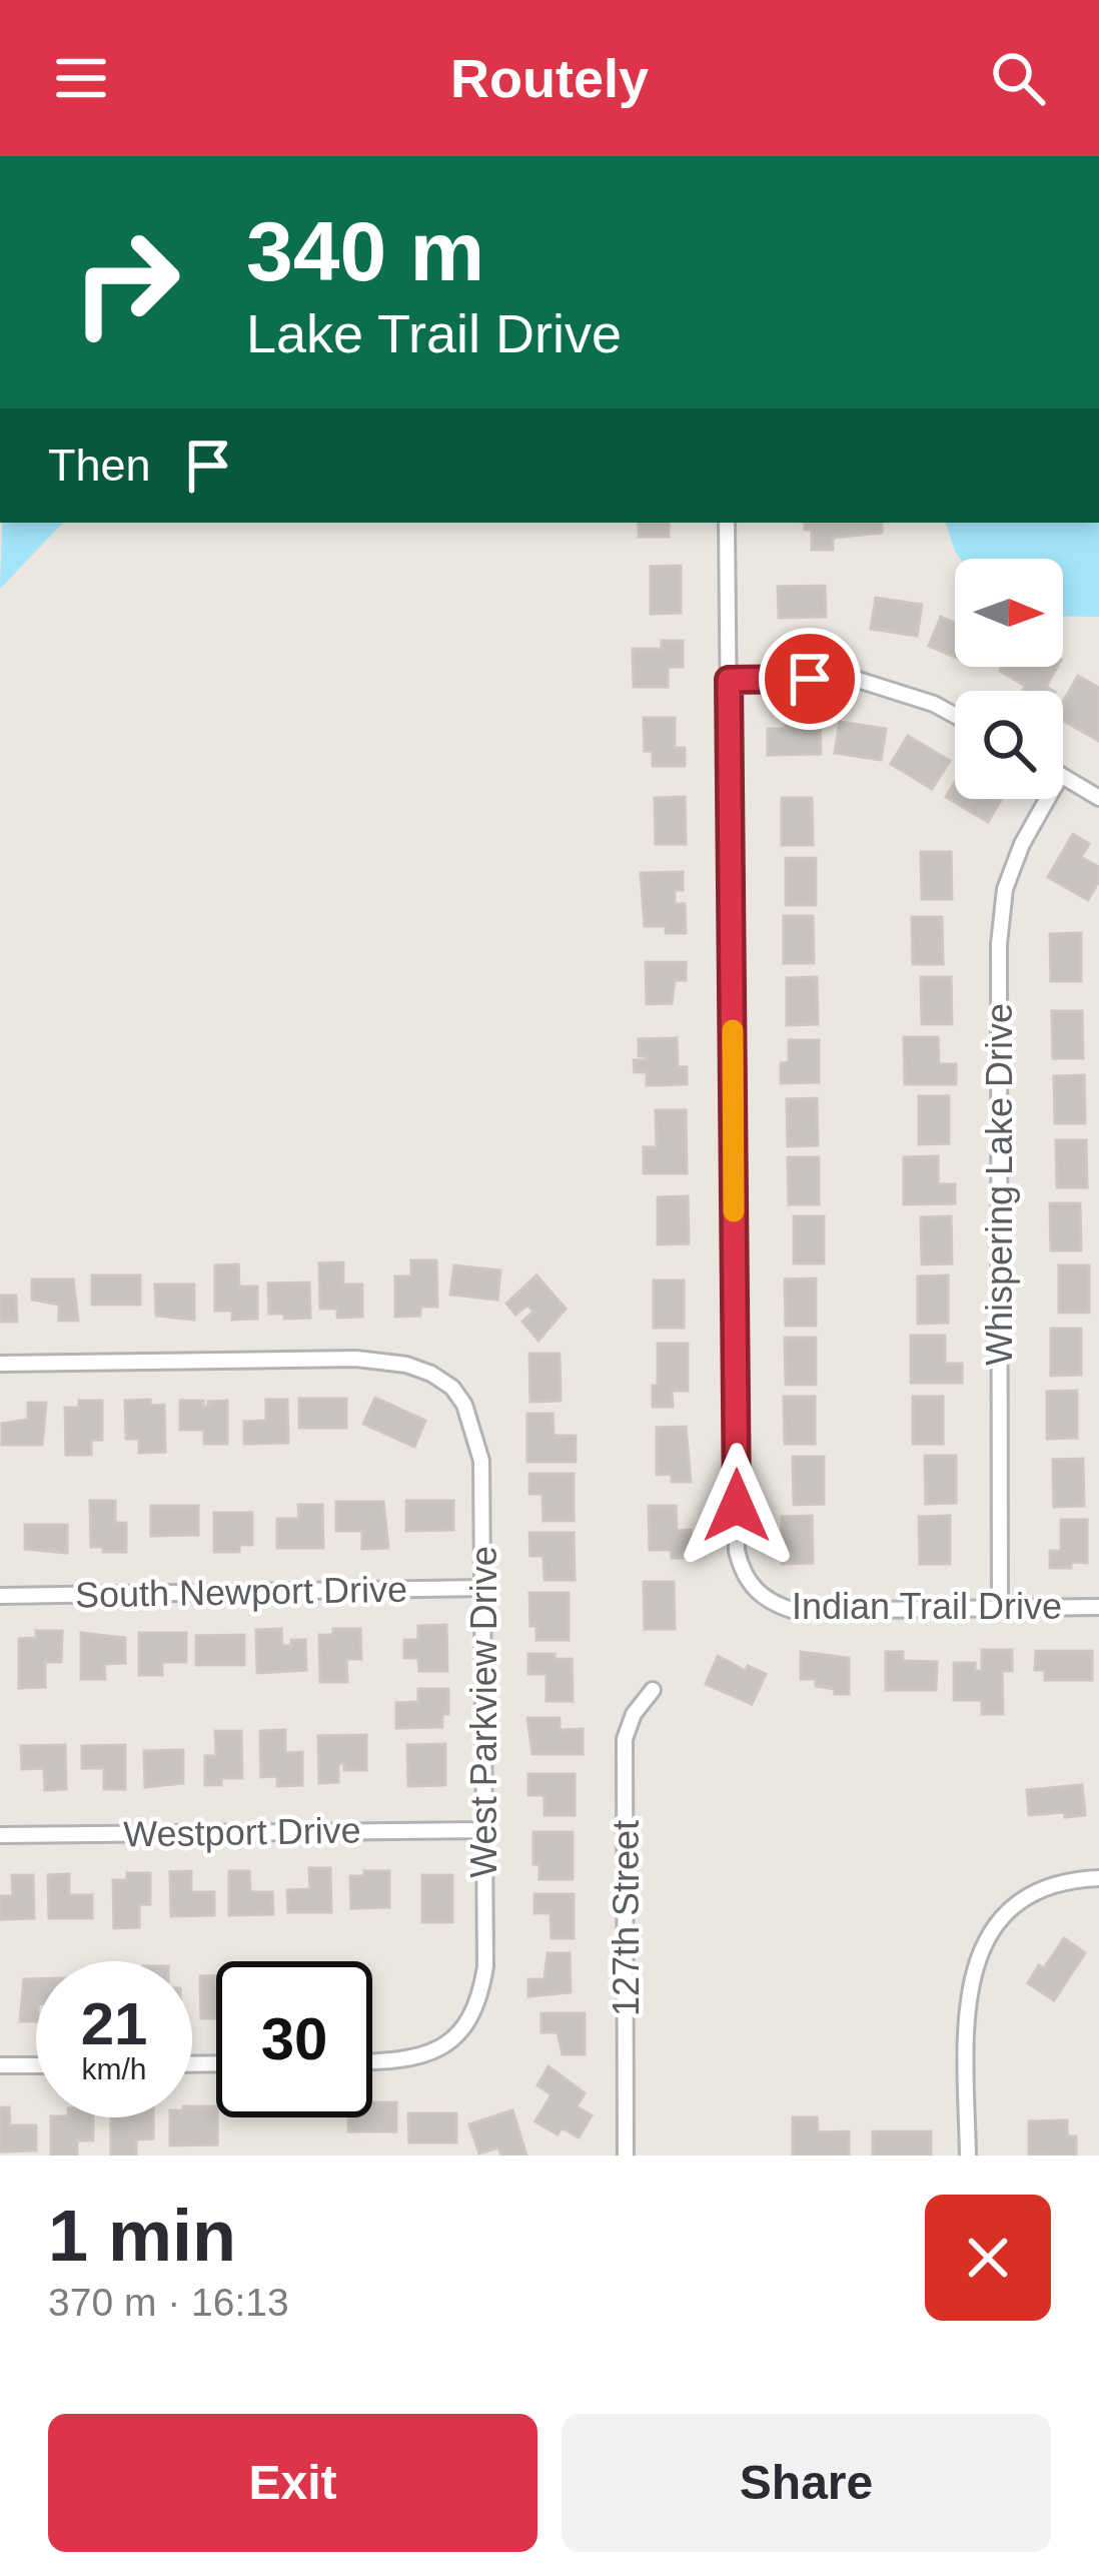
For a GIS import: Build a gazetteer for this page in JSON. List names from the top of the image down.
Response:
{
  "streets": {
    "street": [
      "Whispering Lake Drive",
      "South Newport Drive",
      "Indian Trail Drive",
      "West Parkview Drive",
      "Westport Drive",
      "127th Street"
    ]
  },
  "crossings": [
    ["Whispering Lake Drive", "Indian Trail Drive"],
    ["South Newport Drive", "West Parkview Drive"],
    ["West Parkview Drive", "Westport Drive"]
  ],
  "north": "right",
  "page": {
    "header": "Routely",
    "turn": ["340 m", "Lake Trail Drive"],
    "then": "Then",
    "speed": "21 km/h",
    "limit": "30",
    "heading": ["1 min", "370 m · 16:13"],
    "buttons": ["Exit", "Share"]
  }
}
